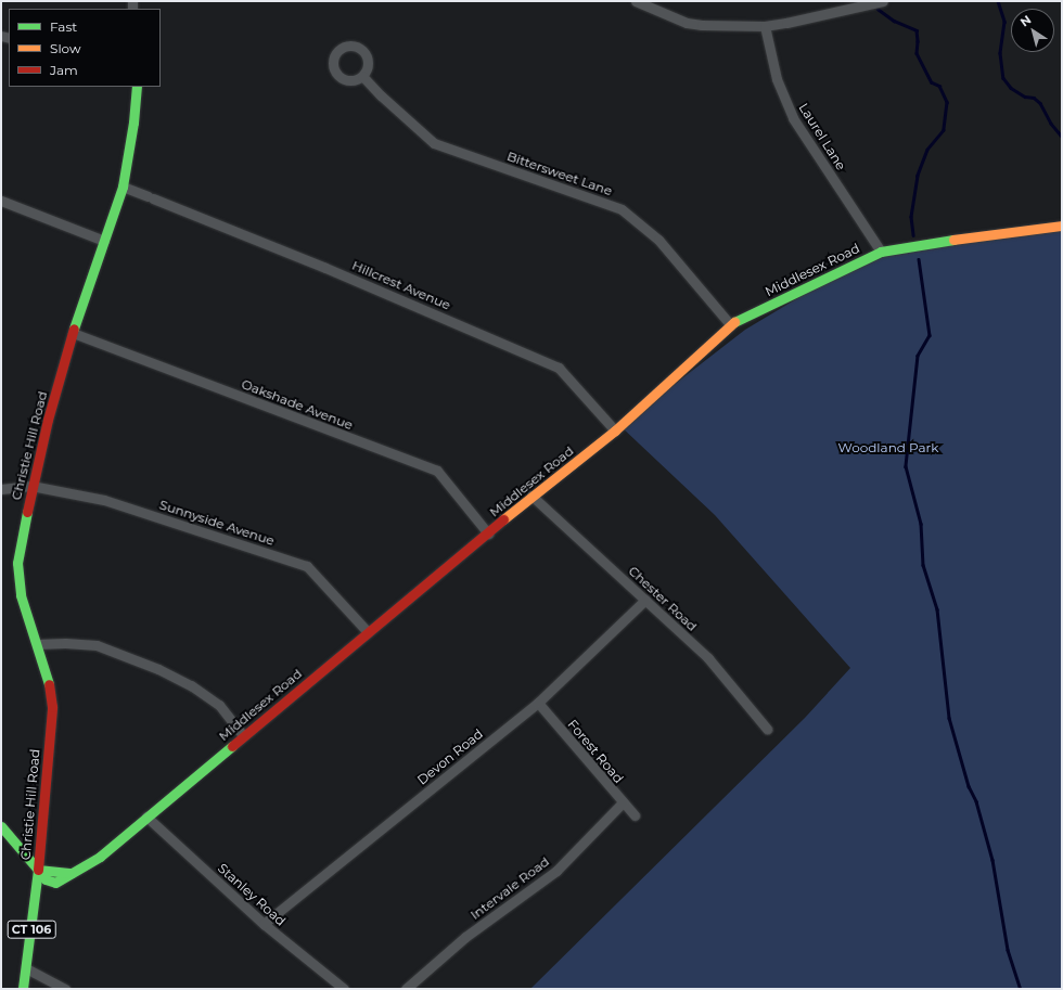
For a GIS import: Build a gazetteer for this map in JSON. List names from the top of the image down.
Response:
{
  "streets": {
    "street": [
      "Laurel Lane",
      "Bittersweet Lane",
      "Middlesex Road",
      "Hillcrest Avenue",
      "Oakshade Avenue",
      "Christie Hill Road",
      "Sunnyside Avenue",
      "Chester Road",
      "Forest Road",
      "Devon Road",
      "Intervale Road",
      "Stanley Road",
      "CT 106"
    ]
  },
  "crossings": [
    ["Laurel Lane", "Middlesex Road"],
    ["Bittersweet Lane", "Middlesex Road"],
    ["Middlesex Road", "Hillcrest Avenue"],
    ["Middlesex Road", "Oakshade Avenue"],
    ["Middlesex Road", "Christie Hill Road"],
    ["Middlesex Road", "Sunnyside Avenue"],
    ["Middlesex Road", "Chester Road"],
    ["Middlesex Road", "Stanley Road"],
    ["Middlesex Road", "CT 106"],
    ["Hillcrest Avenue", "Christie Hill Road"],
    ["Oakshade Avenue", "Christie Hill Road"],
    ["Christie Hill Road", "Sunnyside Avenue"],
    ["Christie Hill Road", "CT 106"],
    ["Chester Road", "Devon Road"],
    ["Forest Road", "Devon Road"],
    ["Forest Road", "Intervale Road"],
    ["Devon Road", "Stanley Road"]
  ],
  "parks": ["Woodland Park"],
  "legend": ["Fast", "Slow", "Jam"],
  "north": "top left"
}
